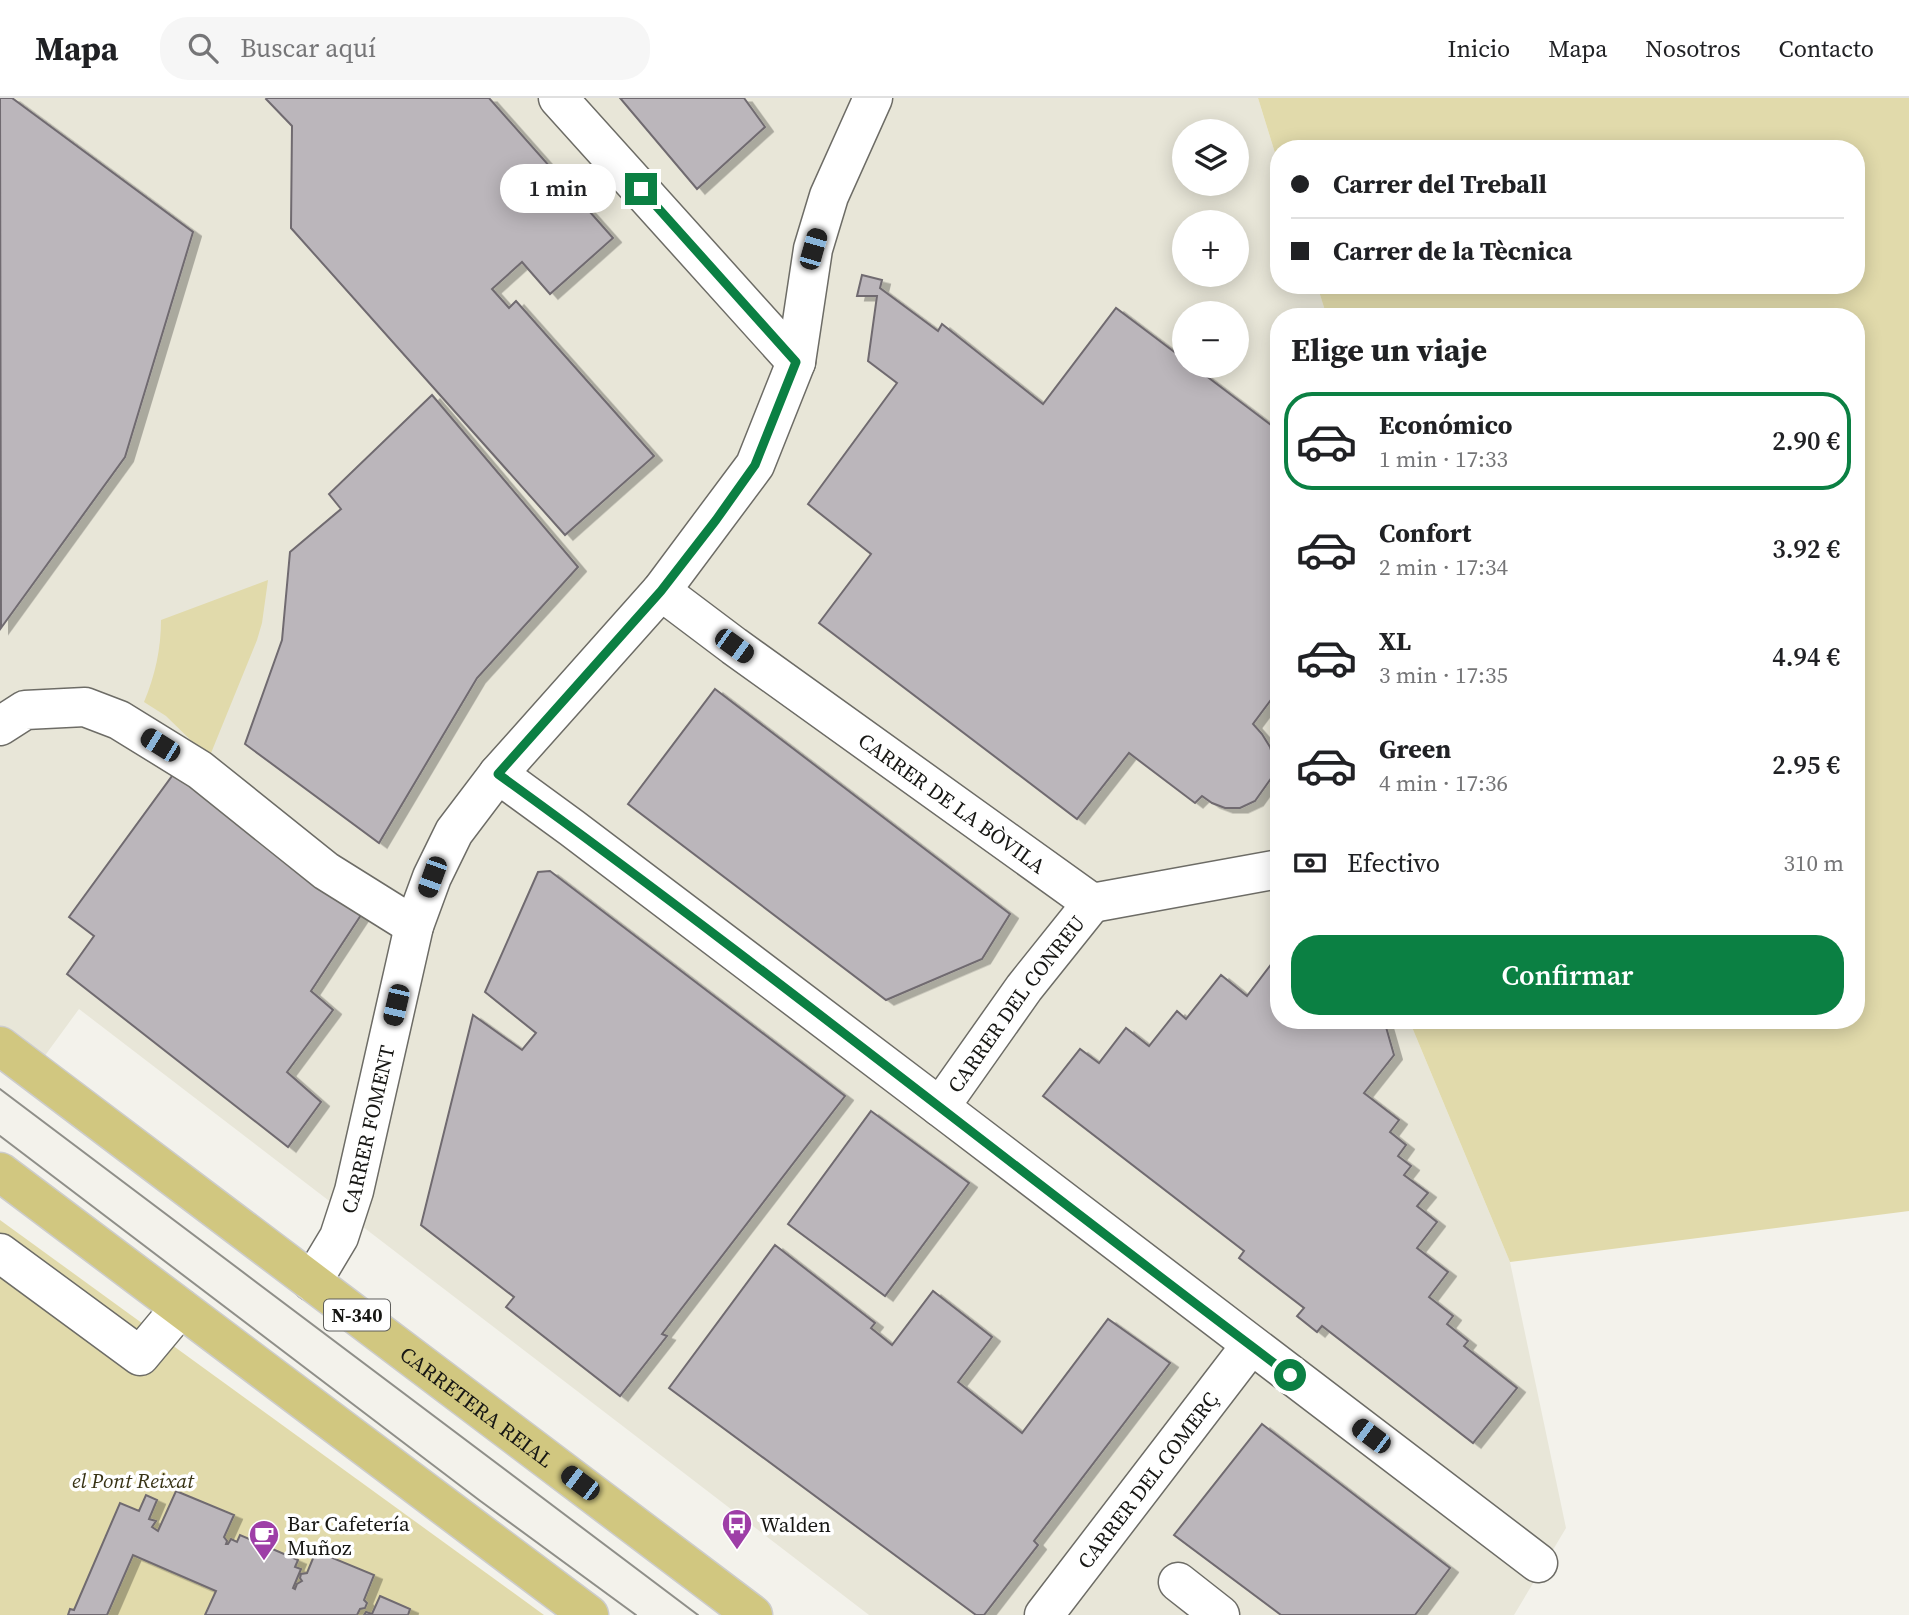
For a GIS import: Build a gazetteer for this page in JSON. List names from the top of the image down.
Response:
{
  "streets": {
    "main road": ["N-340", "CARRETERA REIAL"],
    "street": [
      "CARRER DE LA BÒVILA",
      "CARRER DEL CONREU",
      "CARRER FOMENT",
      "CARRER DEL COMERÇ"
    ]
  },
  "crossings": [
    ["CARRER DE LA BÒVILA", "CARRER DEL CONREU"],
    ["CARRER DE LA BÒVILA", "CARRER FOMENT"],
    ["CARRER FOMENT", "CARRETERA REIAL"]
  ],
  "parks": ["el Pont Reixat"],
  "places": {
    "bus stop": ["Walden"],
    "cafe": ["Bar Cafetería Muñoz"]
  },
  "page": {
    "header": "Mapa",
    "search": "Buscar aquí",
    "nav": [
      "Inicio",
      "Mapa",
      "Nosotros",
      "Contacto"
    ],
    "map_buttons": ["+", "−"],
    "banner": ["Carrer del Treball", "Carrer de la Tècnica"],
    "bubble": "1 min",
    "heading": "Elige un viaje",
    "list": [
      {
        "name": "Económico",
        "note": "1 min · 17:33",
        "value": "2.90 €"
      },
      {
        "name": "Confort",
        "note": "2 min · 17:34",
        "value": "3.92 €"
      },
      {
        "name": "XL",
        "note": "3 min · 17:35",
        "value": "4.94 €"
      },
      {
        "name": "Green",
        "note": "4 min · 17:36",
        "value": "2.95 €"
      }
    ],
    "pay": ["Efectivo", "310 m"],
    "buttons": "Confirmar"
  }
}
